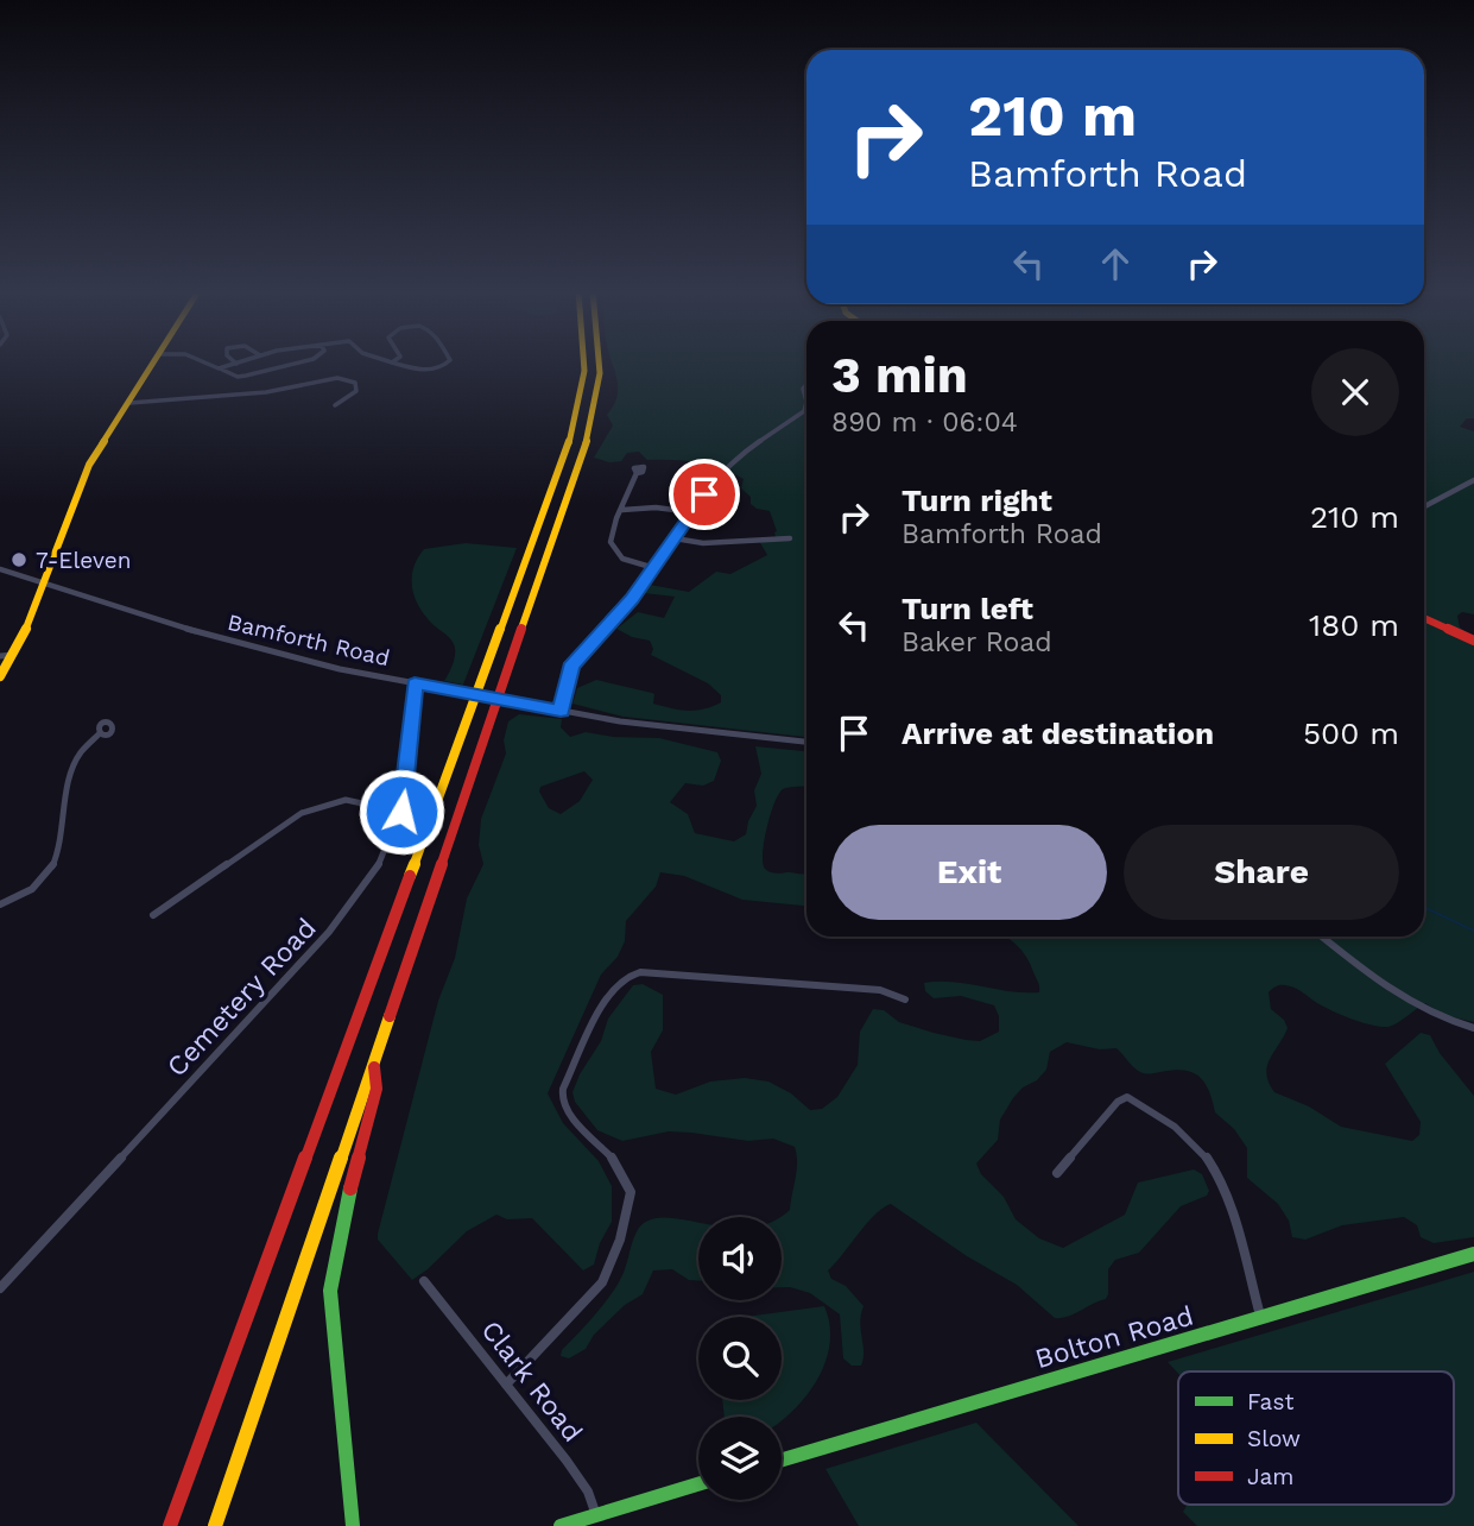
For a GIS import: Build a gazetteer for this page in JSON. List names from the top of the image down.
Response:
{
  "streets": {
    "main road": ["Bolton Road"],
    "street": ["Bamforth Road", "Cemetery Road", "Clark Road"]
  },
  "crossings": [
    ["Bamforth Road", "Cemetery Road"]
  ],
  "places": ["7-Eleven"],
  "legend": ["Fast", "Slow", "Jam"],
  "page": {
    "turn": ["210 m", "Bamforth Road"],
    "heading": ["3 min", "890 m · 06:04"],
    "list": [
      {
        "name": "Turn right",
        "note": "Bamforth Road",
        "value": "210 m"
      },
      {
        "name": "Turn left",
        "note": "Baker Road",
        "value": "180 m"
      },
      {
        "name": "Arrive at destination",
        "value": "500 m"
      }
    ],
    "buttons": ["Exit", "Share"]
  }
}
